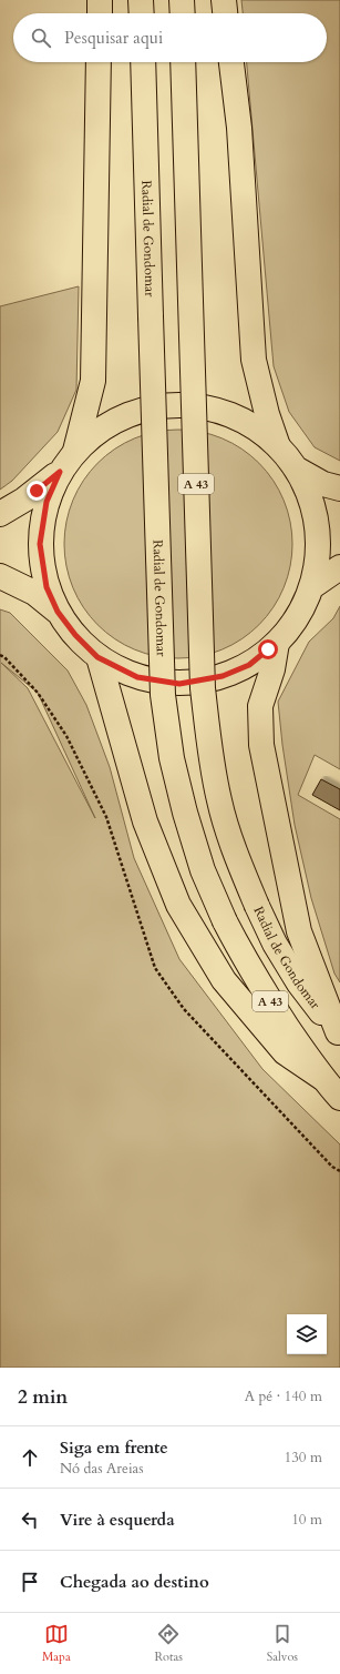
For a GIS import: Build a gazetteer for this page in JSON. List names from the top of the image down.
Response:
{
  "streets": {
    "main road": ["Radial de Gondomar", "A 43"]
  },
  "page": {
    "search": "Pesquisar aqui",
    "heading": ["2 min", "A pé · 140 m"],
    "list": [
      ["Siga em frente", "Nó das Areias", "130 m"],
      ["Vire à esquerda", "10 m"],
      "Chegada ao destino"
    ],
    "nav": ["Mapa", "Rotas", "Salvos"]
  }
}
